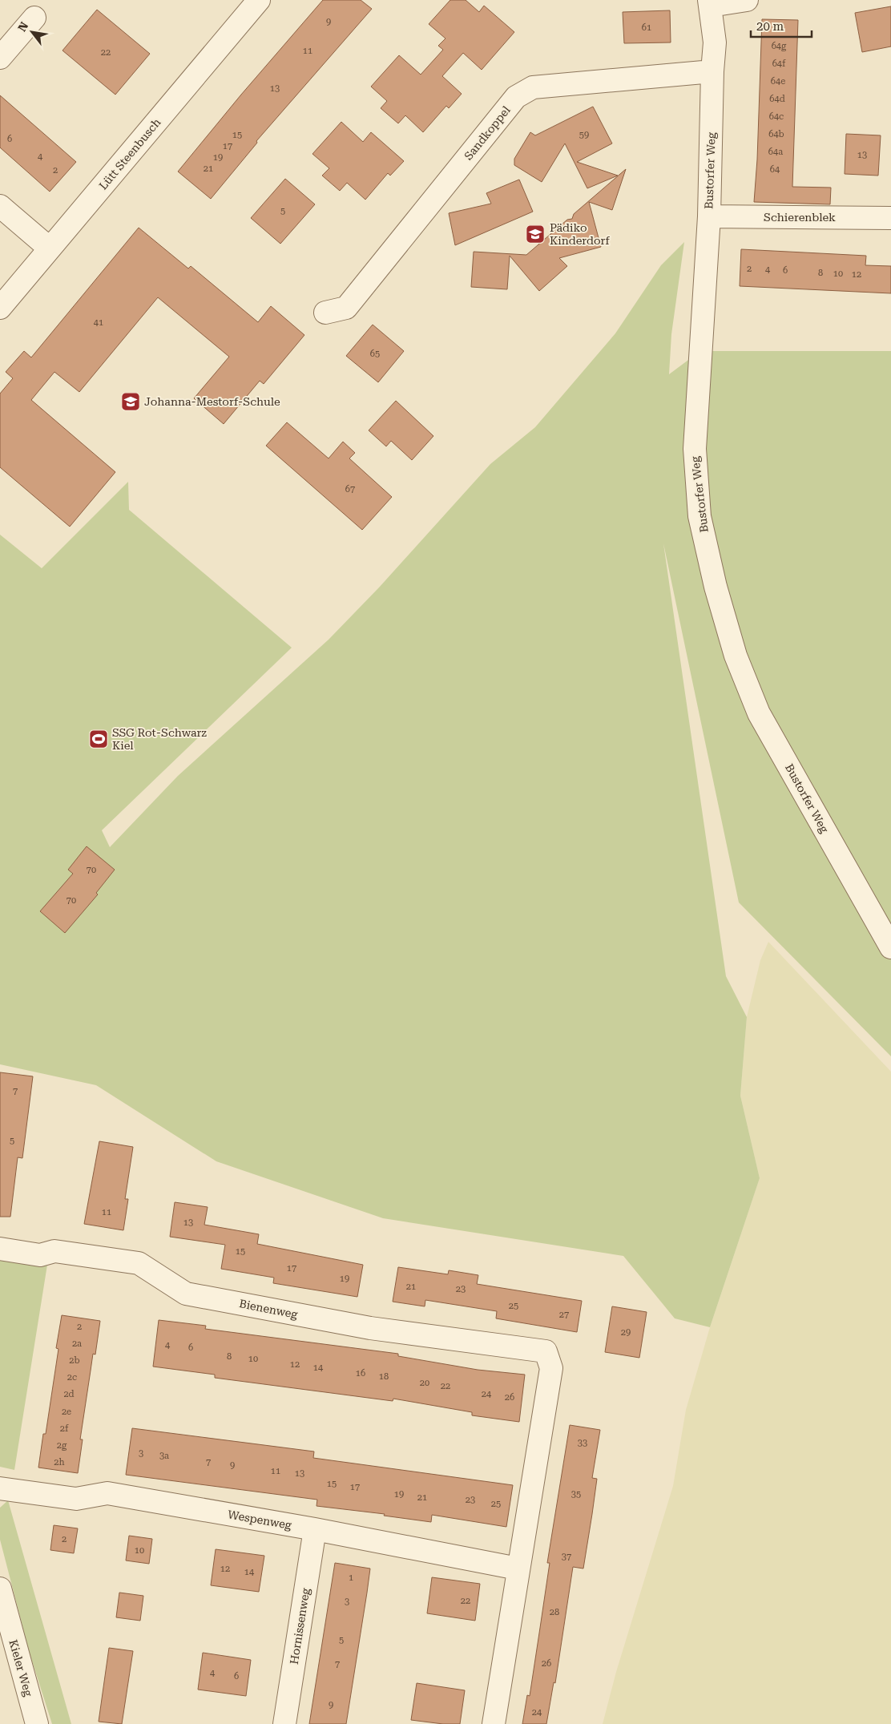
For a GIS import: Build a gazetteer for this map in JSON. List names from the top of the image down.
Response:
{
  "streets": {
    "street": [
      "Sandkoppel",
      "Lütt Steenbusch",
      "Bustorfer Weg",
      "Schierenblek",
      "Bienenweg",
      "Wespenweg",
      "Hornissenweg",
      "Kieler Weg"
    ]
  },
  "crossings": [
    ["Sandkoppel", "Bustorfer Weg"],
    ["Bustorfer Weg", "Schierenblek"],
    ["Bienenweg", "Wespenweg"],
    ["Wespenweg", "Hornissenweg"]
  ],
  "places": {
    "school or university": ["Pädiko Kinderdorf", "Johanna-Mestorf-Schule"],
    "sports": ["SSG Rot-Schwarz Kiel"]
  },
  "house_numbers": [
    "9",
    "61",
    "64g",
    "11",
    "22",
    "64f",
    "64e",
    "13",
    "64d",
    "64c",
    "64b",
    "15",
    "59",
    "6",
    "17",
    "64a",
    "13",
    "4",
    "19",
    "21",
    "64",
    "2",
    "5",
    "2",
    "4",
    "6",
    "8",
    "10",
    "12",
    "41",
    "65",
    "67",
    "70",
    "70",
    "7",
    "5",
    "11",
    "13",
    "15",
    "17",
    "19",
    "21",
    "23",
    "25",
    "27",
    "2",
    "29",
    "2a",
    "4",
    "6",
    "8",
    "10",
    "2b",
    "12",
    "14",
    "16",
    "18",
    "2c",
    "20",
    "22",
    "2d",
    "24",
    "26",
    "2e",
    "2f",
    "33",
    "2g",
    "3",
    "3a",
    "2h",
    "7",
    "9",
    "11",
    "13",
    "15",
    "17",
    "19",
    "35",
    "21",
    "23",
    "25",
    "2",
    "10",
    "37",
    "12",
    "14",
    "1",
    "22",
    "3",
    "28",
    "5",
    "26",
    "7",
    "4",
    "6",
    "9",
    "24"
  ],
  "scale_bar": "20 m",
  "north": "top left"
}
